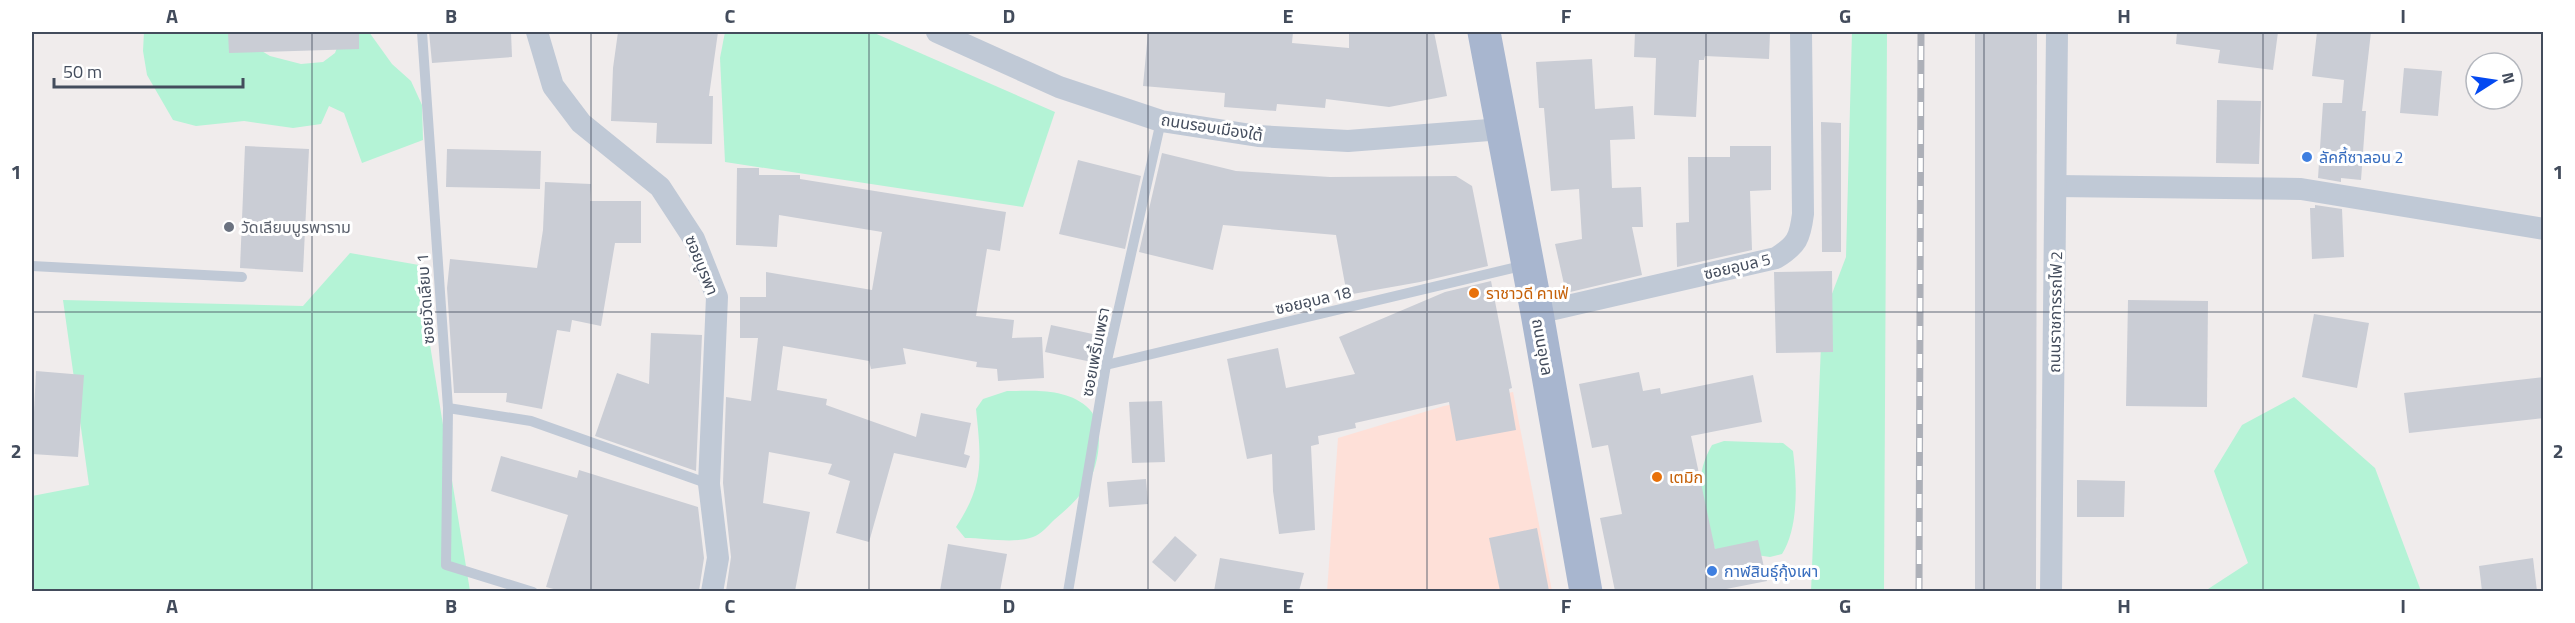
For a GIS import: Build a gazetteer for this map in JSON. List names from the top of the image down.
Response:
{
  "streets": {
    "main road": ["ถนนอุบล"],
    "street": [
      "ถนนรอบเมืองใต้",
      "ซอยบูรพา",
      "ซอยอุบล 5",
      "ถนนราชการรถไฟ 2"
    ],
    "lane": ["ซอยวัดเลียบ 1", "ซอยอุบล 18", "ซอยเพริ้มเพรา"]
  },
  "crossings": [
    ["ถนนรอบเมืองใต้", "ถนนอุบล"],
    ["ถนนรอบเมืองใต้", "ซอยเพริ้มเพรา"],
    ["ซอยอุบล 5", "ถนนอุบล"],
    ["ซอยอุบล 18", "ถนนอุบล"],
    ["ซอยอุบล 18", "ซอยเพริ้มเพรา"]
  ],
  "places": [
    "ลัคกี้ซาลอน 2",
    "วัดเลียบบูรพาราม",
    "ราชาวดี คาเฟ่",
    "เตมิก",
    "กาฬสินธุ์กุ้งเผา"
  ],
  "scale_bar": "50 m",
  "north": "right",
  "grid": {
    "columns": [
      "A",
      "B",
      "C",
      "D",
      "E",
      "F",
      "G",
      "H",
      "I"
    ],
    "rows": ["1", "2"]
  }
}
